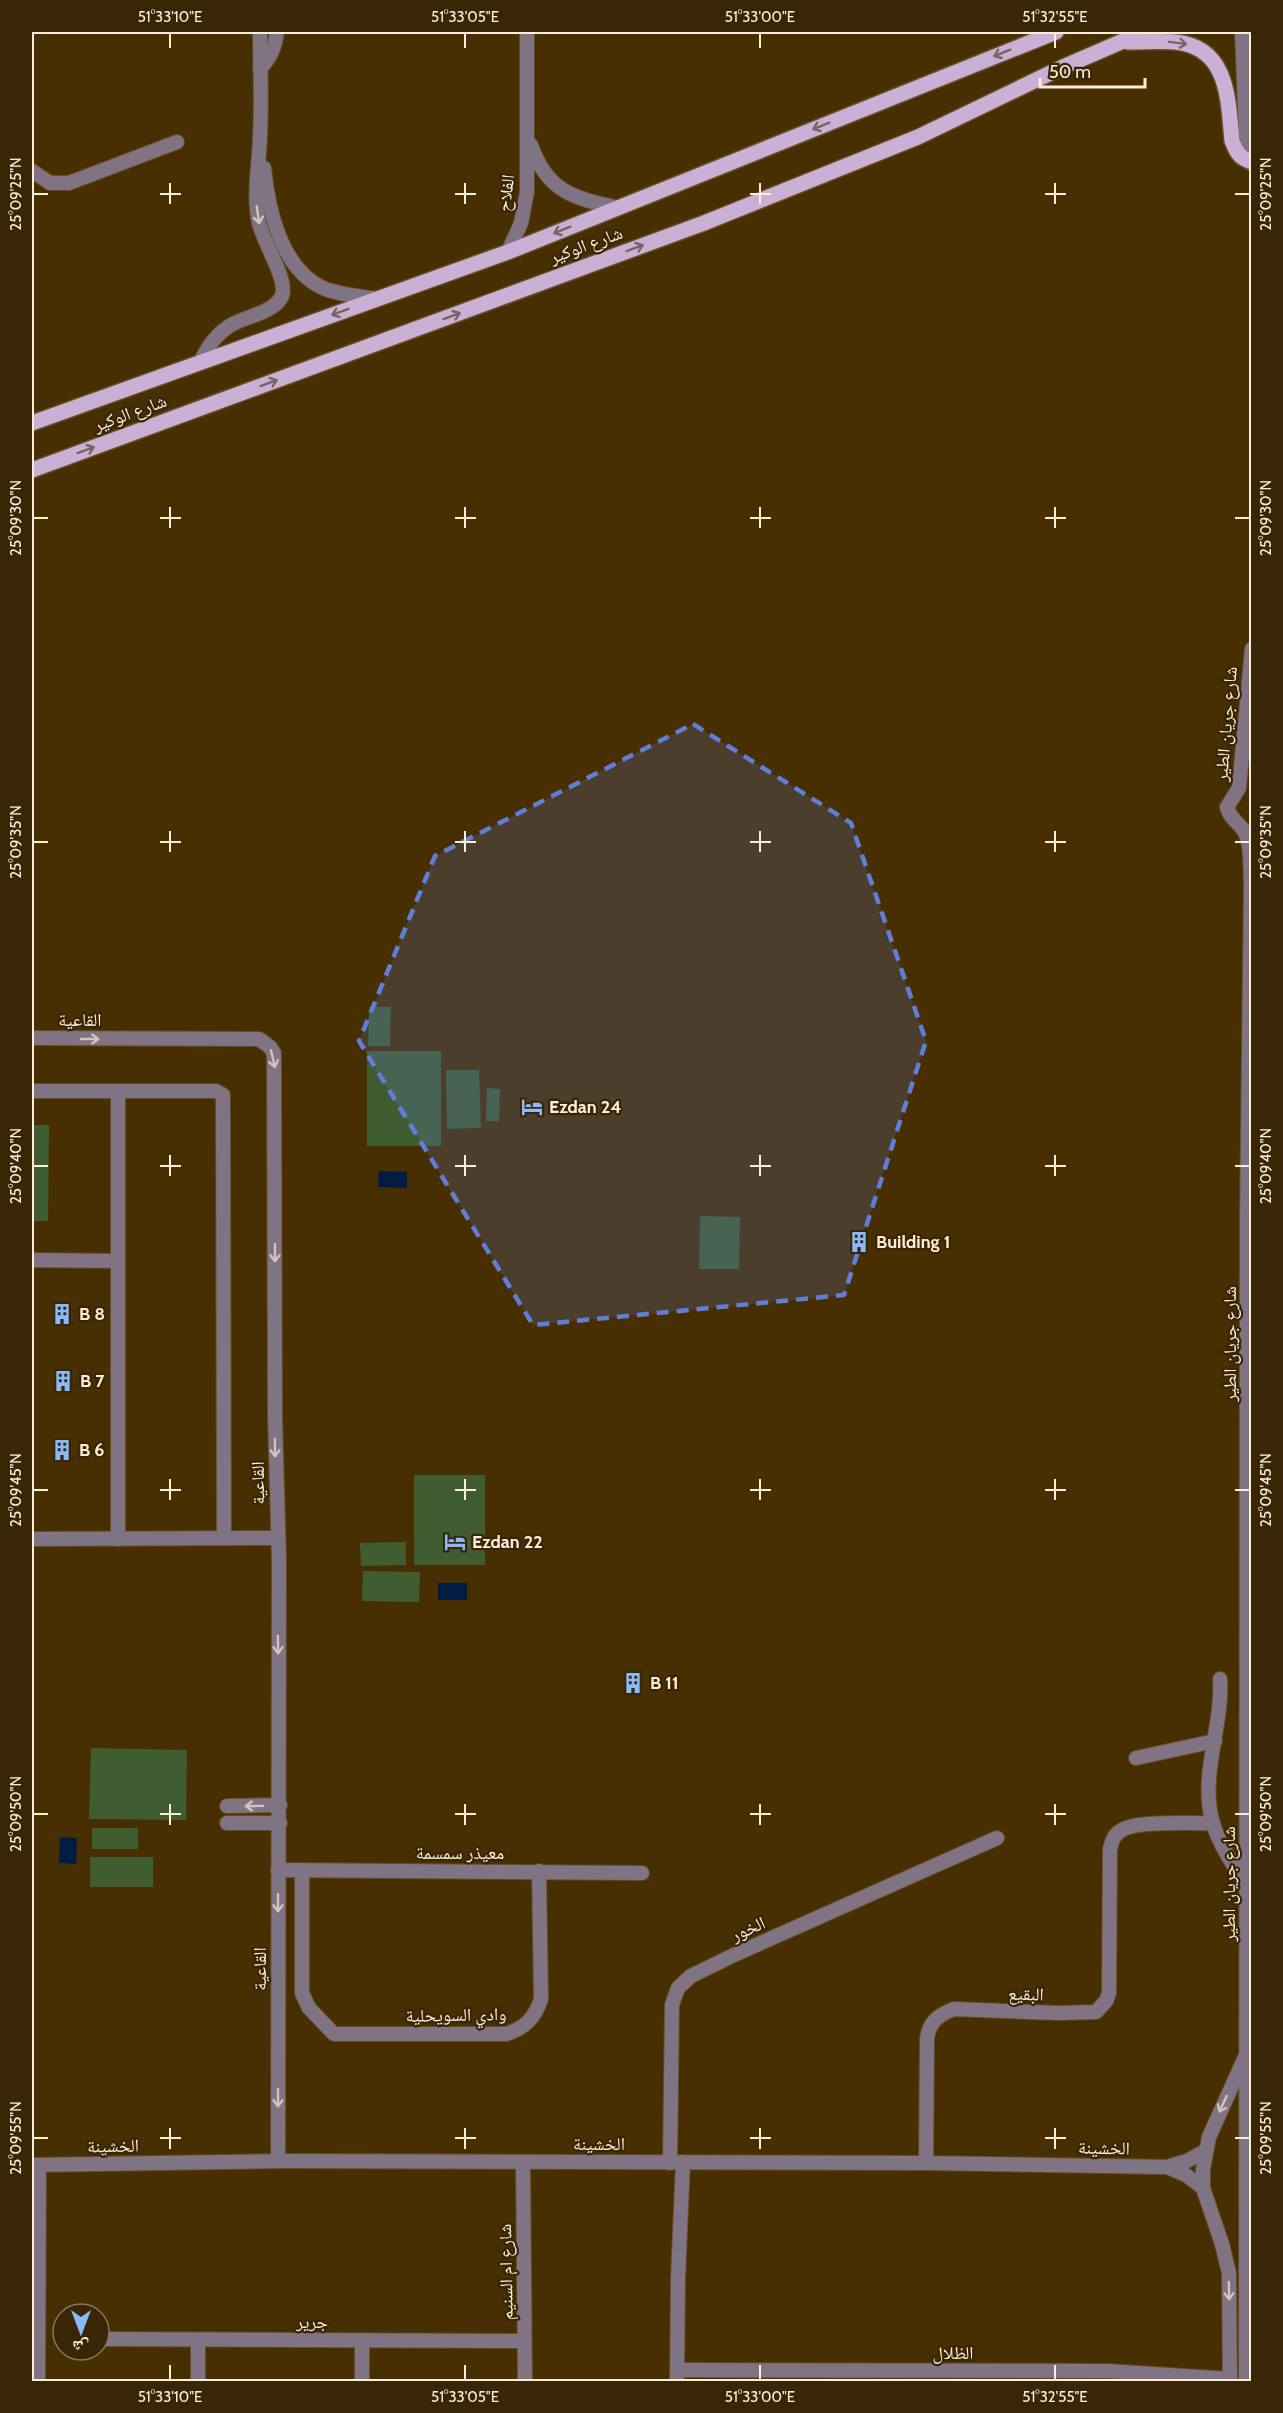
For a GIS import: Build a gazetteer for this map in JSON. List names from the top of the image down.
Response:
{
  "streets": {
    "main road": ["شارع الوكير"],
    "street": [
      "الفلاح",
      "شارع جريان الطير",
      "القاعية",
      "معيذر سمسمة",
      "الخور",
      "البقيع",
      "وادي السويحلية",
      "الخشينة",
      "شارع ام السنيم",
      "جرير",
      "الظلال"
    ]
  },
  "crossings": [
    ["الفلاح", "شارع الوكير"],
    ["شارع جريان الطير", "الخشينة"],
    ["شارع جريان الطير", "الظلال"],
    ["القاعية", "معيذر سمسمة"],
    ["القاعية", "الخشينة"],
    ["معيذر سمسمة", "وادي السويحلية"],
    ["الخور", "الخشينة"],
    ["الخور", "الظلال"],
    ["البقيع", "الخشينة"],
    ["الخشينة", "شارع ام السنيم"],
    ["شارع ام السنيم", "جرير"]
  ],
  "one_way": ["القاعية"],
  "places": {
    "hotel": ["Ezdan 24", "Ezdan 22"],
    "building": [
      "Building 1",
      "B 8",
      "B 7",
      "B 6",
      "B 11"
    ]
  },
  "scale_bar": "50 m",
  "north": "bottom",
  "coordinates": [
    "51°33'10\"E",
    "51°33'05\"E",
    "51°33'00\"E",
    "51°32'55\"E",
    "25°09'25\"N",
    "25°09'30\"N",
    "25°09'35\"N",
    "25°09'40\"N",
    "25°09'45\"N",
    "25°09'50\"N",
    "25°09'55\"N"
  ]
}
